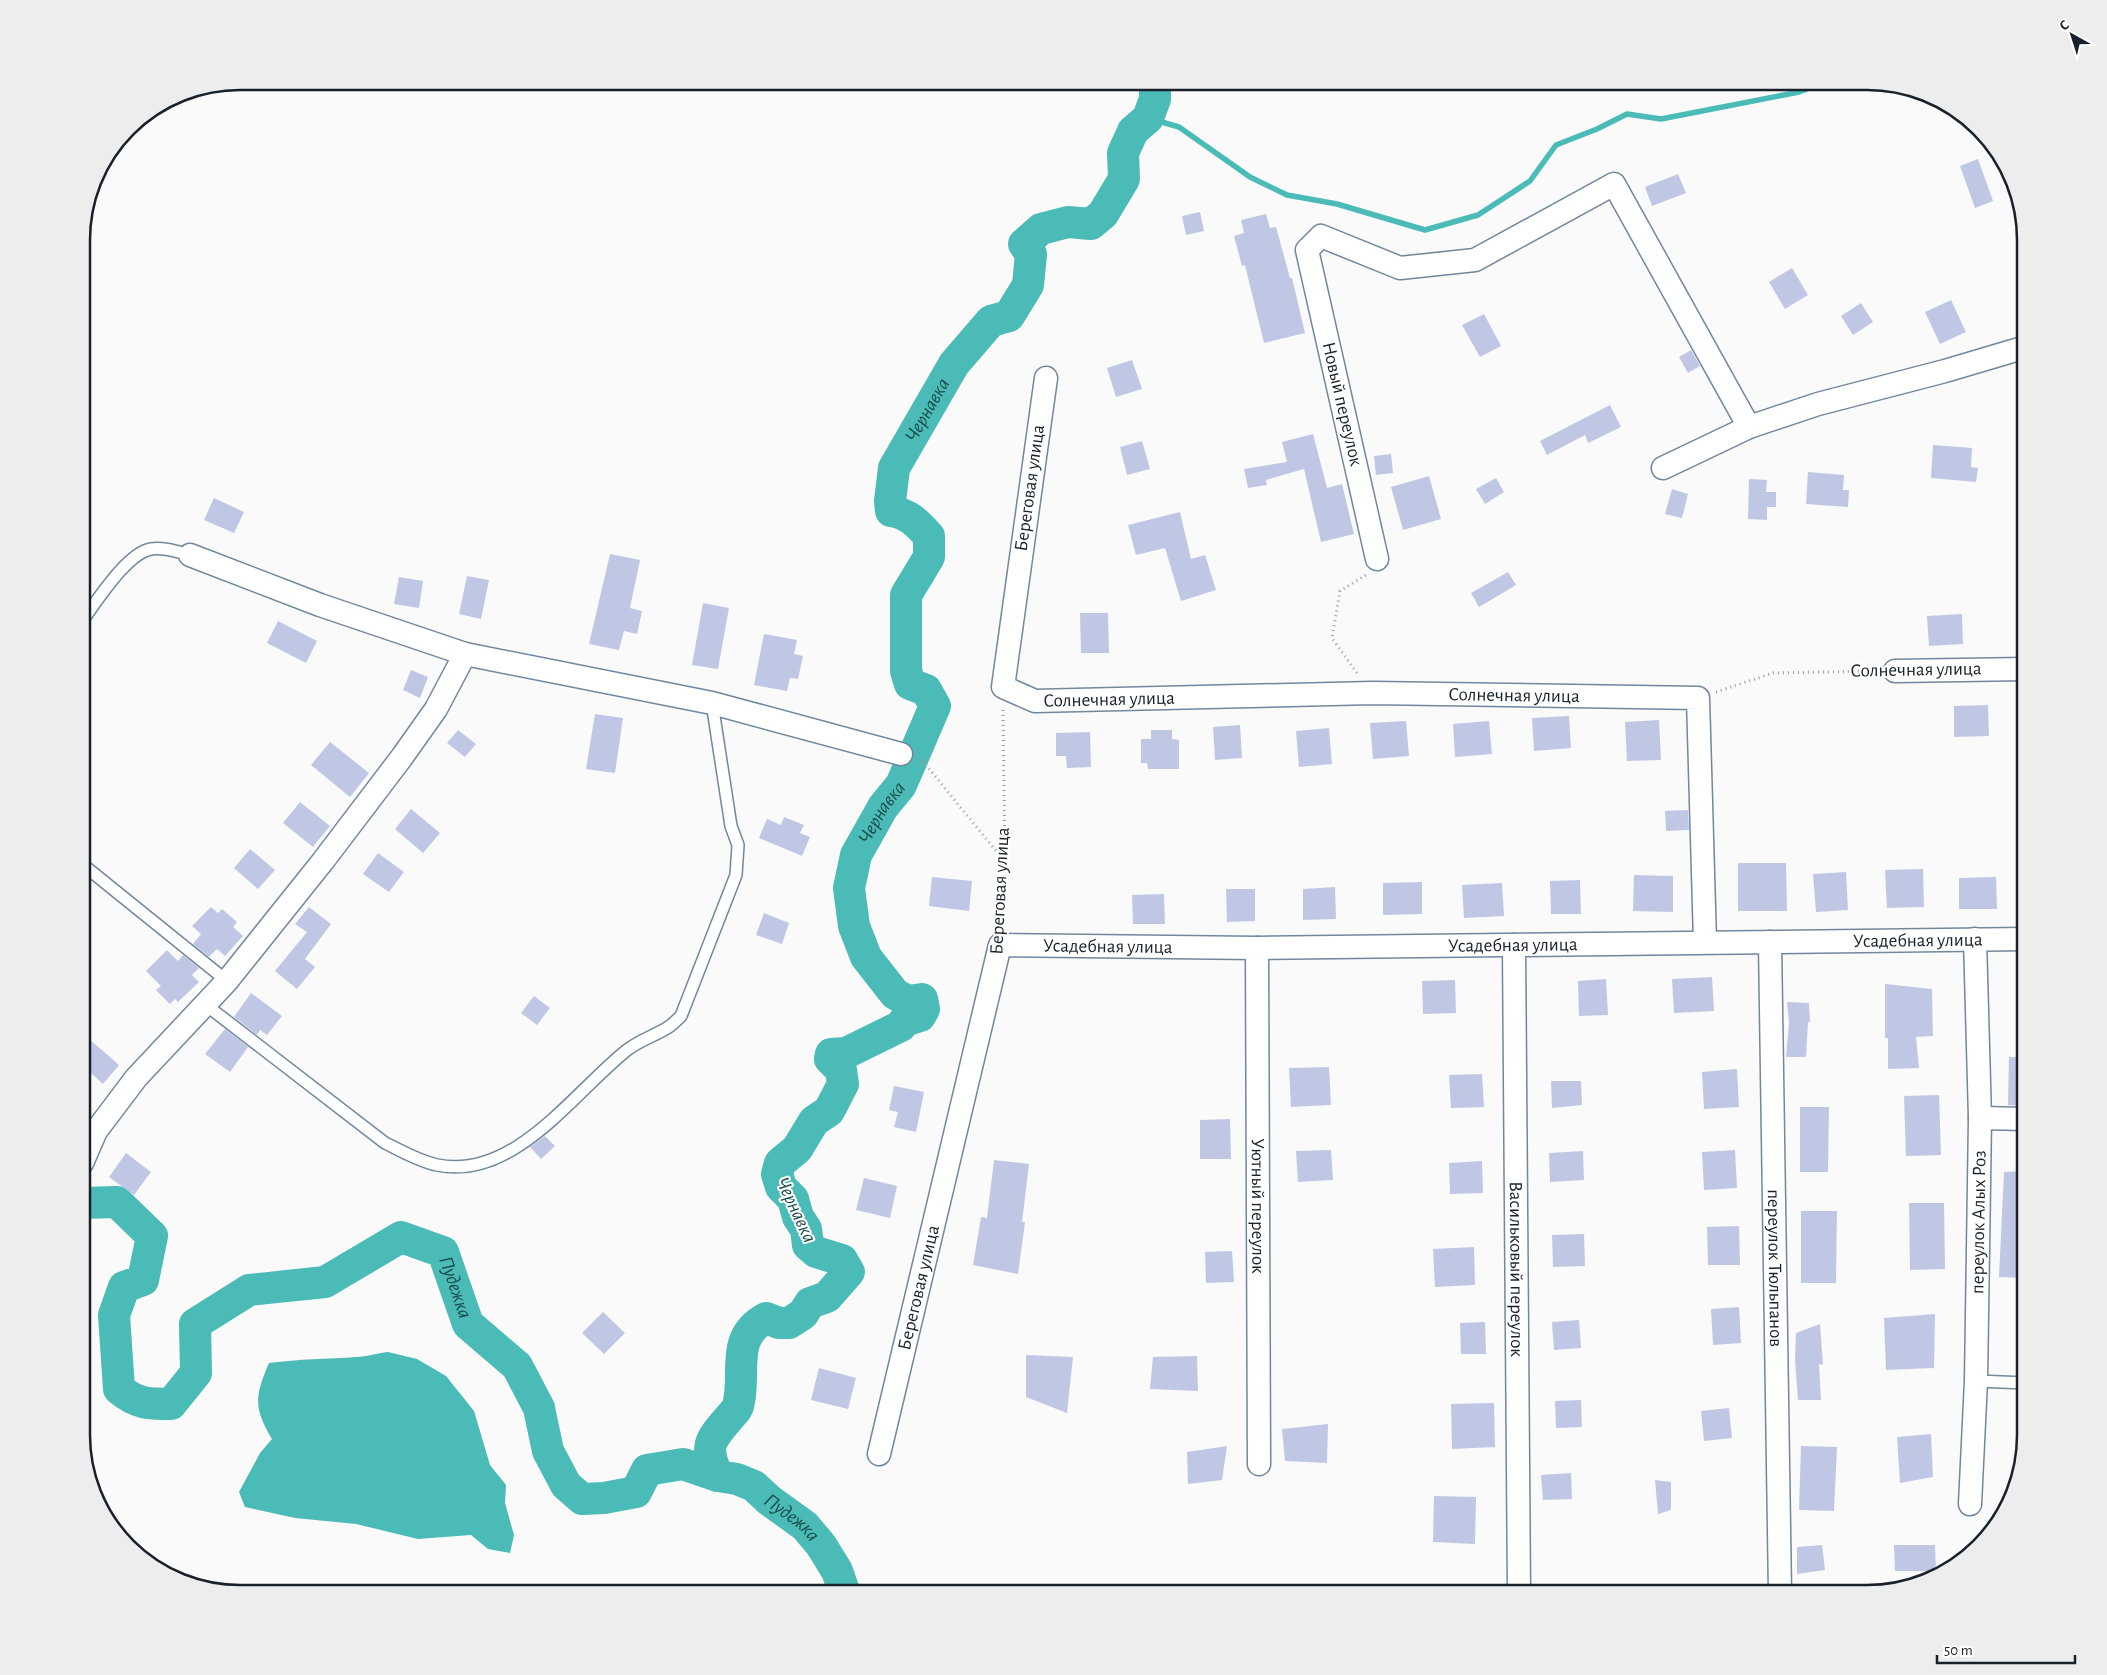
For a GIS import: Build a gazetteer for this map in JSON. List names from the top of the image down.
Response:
{
  "streets": {
    "street": [
      "Новый переулок",
      "Береговая улица",
      "Солнечная улица",
      "Усадебная улица",
      "Уютный переулок",
      "переулок Алых Роз",
      "переулок Тюльпанов",
      "Васильковый переулок"
    ]
  },
  "crossings": [
    ["Береговая улица", "Солнечная улица"],
    ["Береговая улица", "Усадебная улица"],
    ["Усадебная улица", "Уютный переулок"],
    ["Усадебная улица", "переулок Алых Роз"],
    ["Усадебная улица", "переулок Тюльпанов"],
    ["Усадебная улица", "Васильковый переулок"]
  ],
  "water": ["Чернавка", "Пудежка"],
  "scale_bar": "50 m",
  "north": "top left"
}
